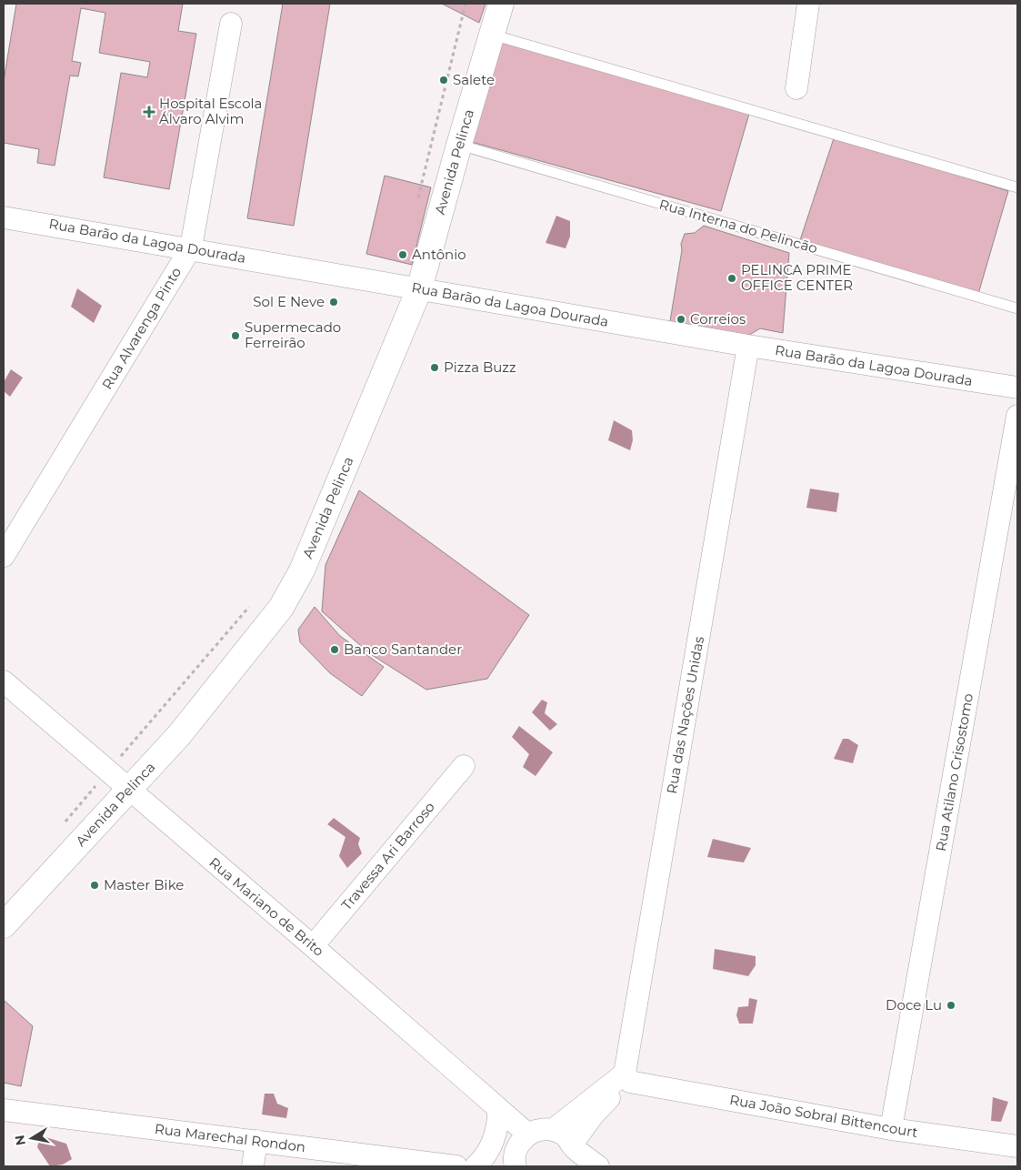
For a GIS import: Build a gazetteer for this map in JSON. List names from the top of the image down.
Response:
{
  "streets": {
    "main road": ["Avenida Pelinca"],
    "street": [
      "Rua Barão da Lagoa Dourada",
      "Rua Alvarenga Pinto",
      "Rua das Nações Unidas",
      "Rua Atilano Crisostomo",
      "Travessa Ari Barroso",
      "Rua Mariano de Brito",
      "Rua João Sobral Bittencourt",
      "Rua Marechal Rondon"
    ],
    "lane": ["Rua Interna do Pelincão"]
  },
  "crossings": [
    ["Avenida Pelinca", "Rua Interna do Pelincão"],
    ["Avenida Pelinca", "Rua Barão da Lagoa Dourada"],
    ["Avenida Pelinca", "Rua Mariano de Brito"],
    ["Rua Barão da Lagoa Dourada", "Rua Alvarenga Pinto"],
    ["Rua Barão da Lagoa Dourada", "Rua das Nações Unidas"],
    ["Rua das Nações Unidas", "Rua João Sobral Bittencourt"],
    ["Rua Atilano Crisostomo", "Rua João Sobral Bittencourt"],
    ["Travessa Ari Barroso", "Rua Mariano de Brito"]
  ],
  "places": {
    "other": [
      "Salete",
      "Antônio",
      "PELINCA PRIME OFFICE CENTER",
      "Sol E Neve",
      "Correios",
      "Supermecado Ferreirão",
      "Pizza Buzz",
      "Banco Santander",
      "Master Bike",
      "Doce Lu"
    ],
    "health": ["Hospital Escola Álvaro Alvim"]
  },
  "north": "left"
}
